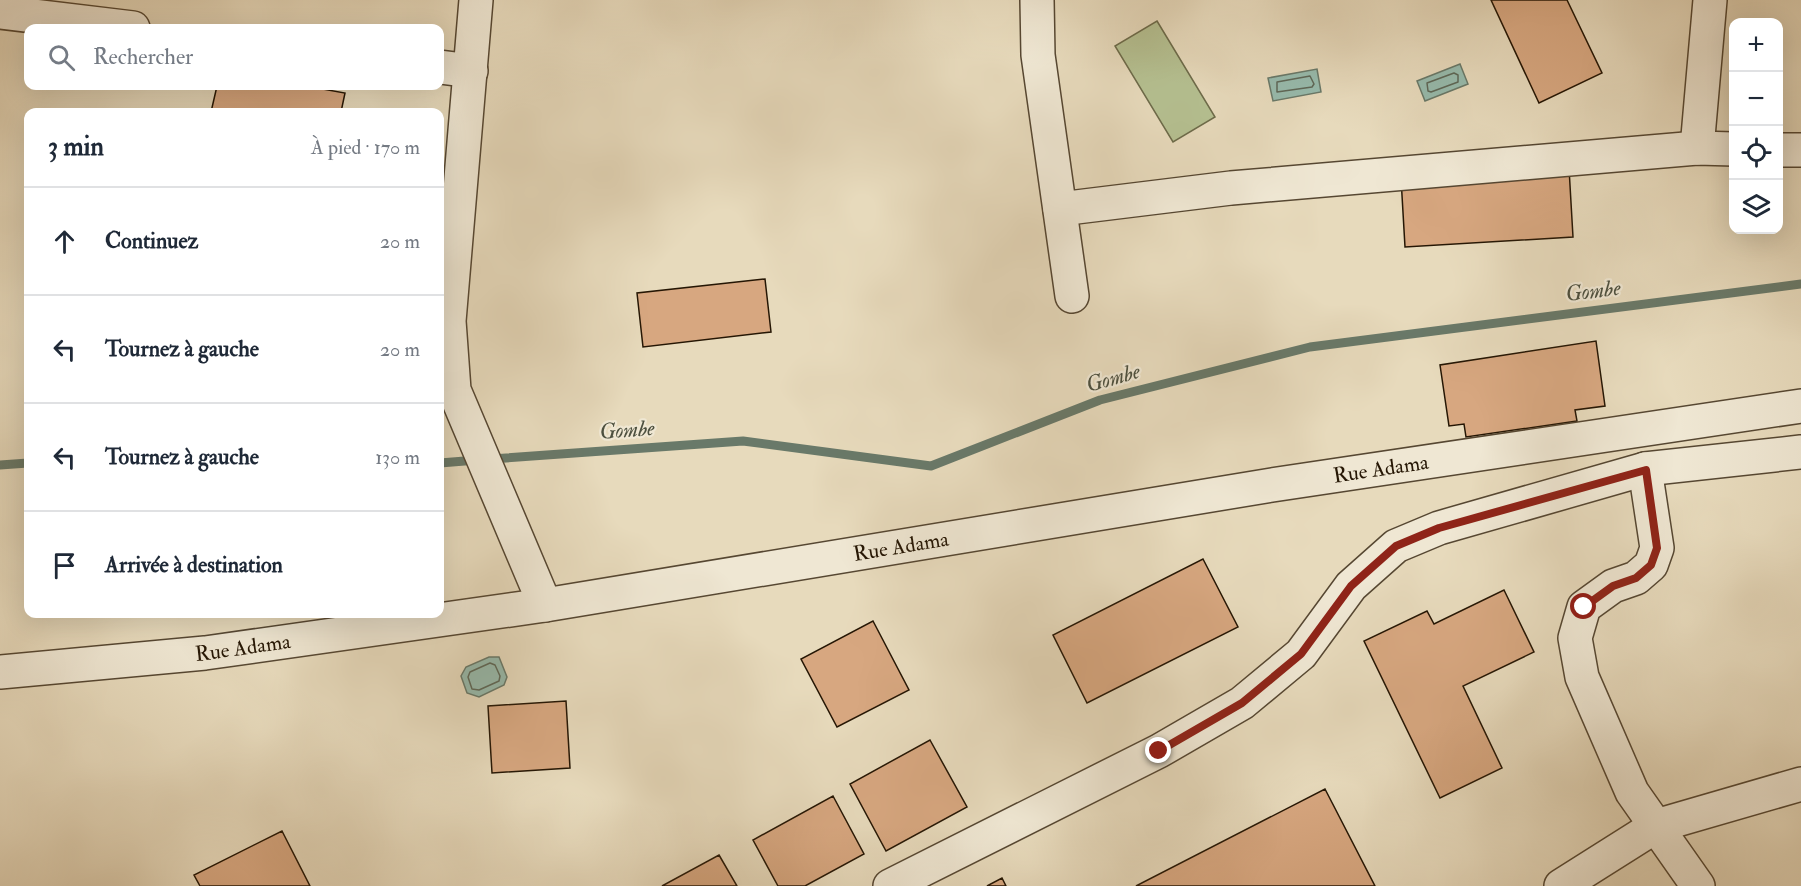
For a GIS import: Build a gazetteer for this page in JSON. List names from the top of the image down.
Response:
{
  "streets": {
    "street": ["Rue Adama"]
  },
  "water": ["Gombe"],
  "page": {
    "map_buttons": ["+", "−"],
    "search": "Rechercher",
    "heading": ["3 min", "À pied · 170 m"],
    "list": [
      ["Continuez", "20 m"],
      ["Tournez à gauche", "20 m"],
      ["Tournez à gauche", "130 m"],
      "Arrivée à destination"
    ]
  }
}
